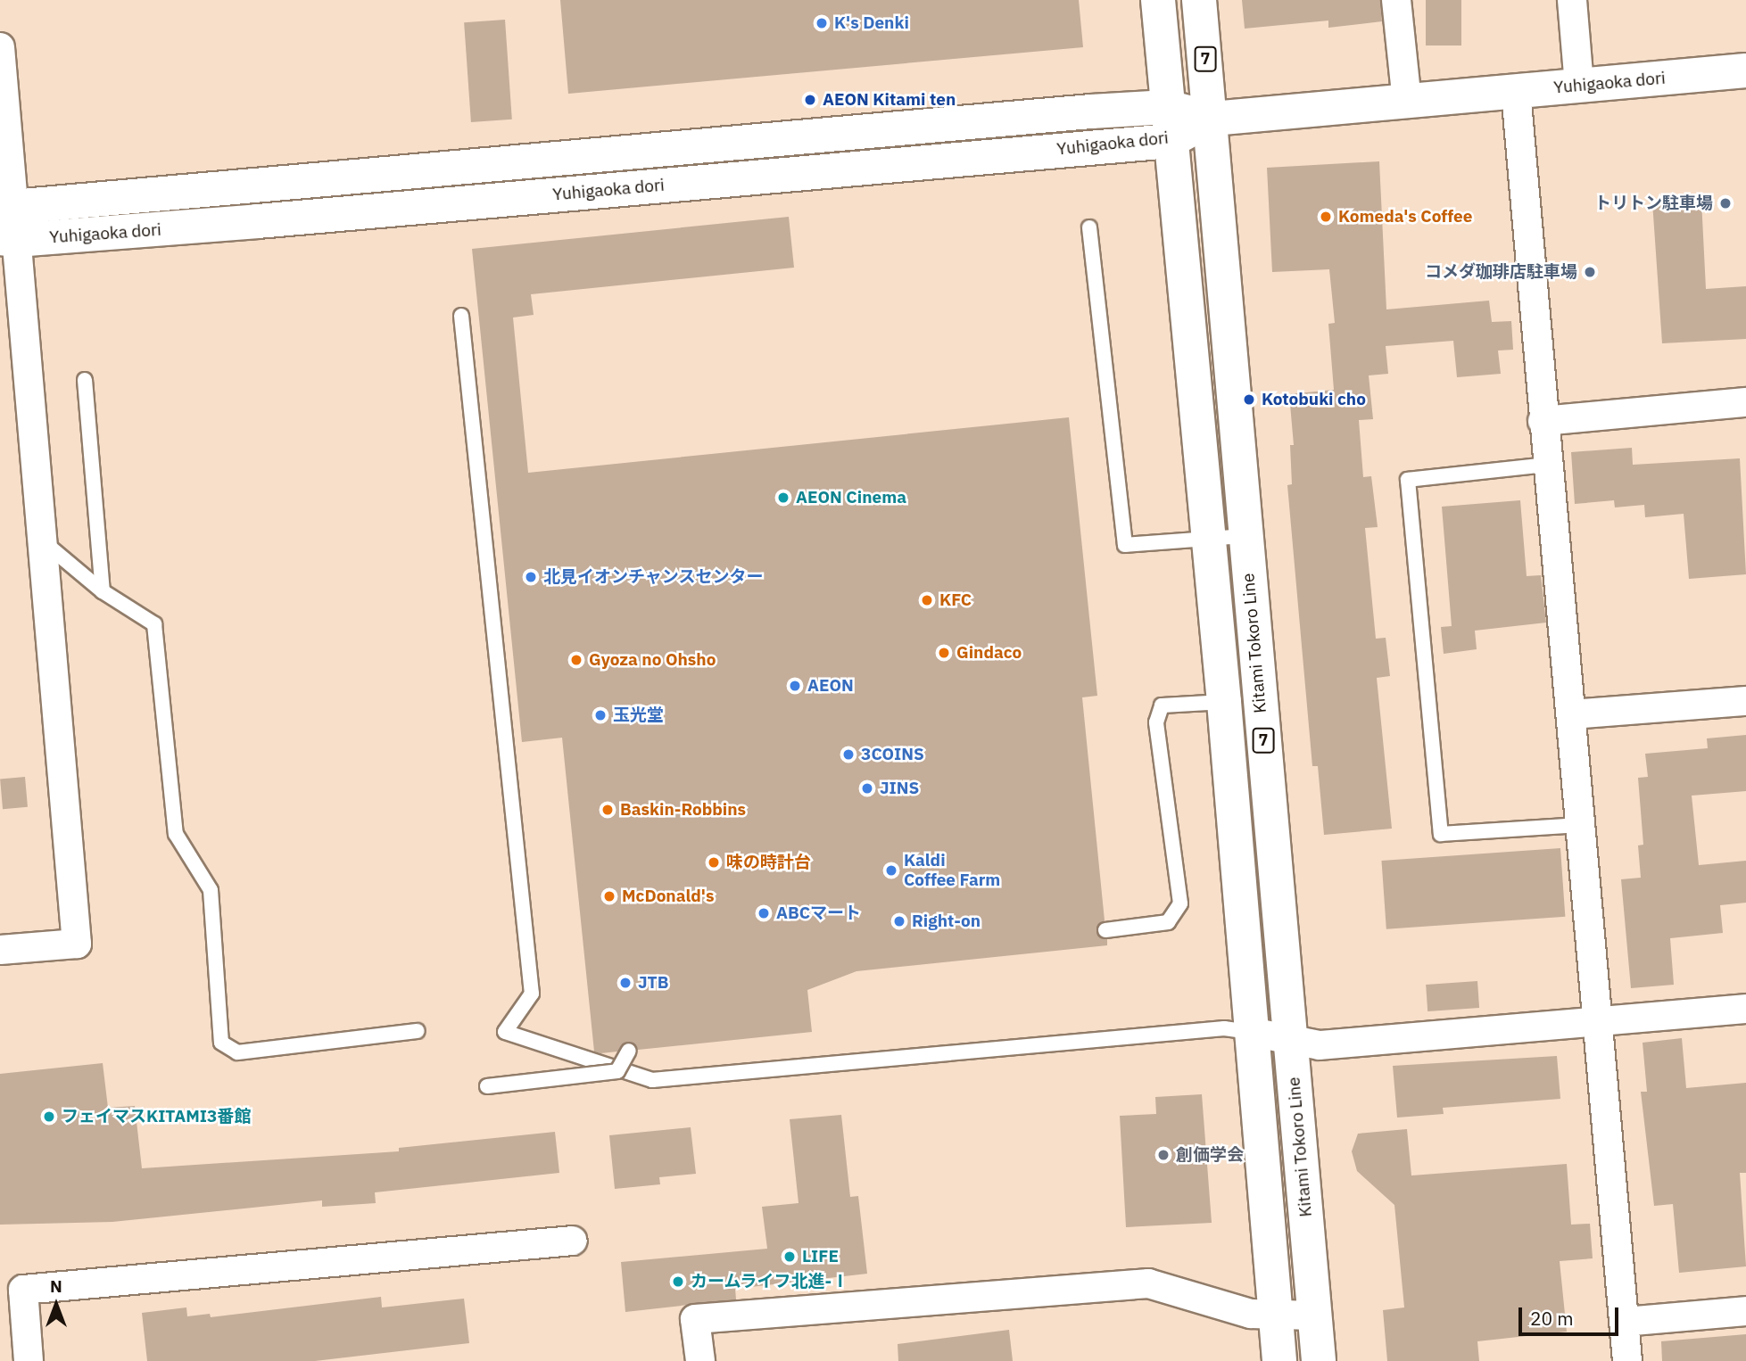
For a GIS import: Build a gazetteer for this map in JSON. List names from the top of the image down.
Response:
{
  "streets": {
    "street": ["7", "Yuhigaoka dori", "Kitami Tokoro Line"]
  },
  "crossings": [
    ["7", "Yuhigaoka dori"],
    ["7", "Kitami Tokoro Line"],
    ["Yuhigaoka dori", "Kitami Tokoro Line"]
  ],
  "places": [
    "K's Denki",
    "AEON Kitami ten",
    "トリトン駐車場",
    "Komeda's Coffee",
    "コメダ珈琲店駐車場",
    "Kotobuki cho",
    "AEON Cinema",
    "北見イオンチャンスセンター",
    "KFC",
    "Gindaco",
    "Gyoza no Ohsho",
    "AEON",
    "玉光堂",
    "3COINS",
    "JINS",
    "Baskin-Robbins",
    "味の時計台",
    "Kaldi Coffee Farm",
    "McDonald's",
    "ABCマート",
    "Right-on",
    "JTB",
    "フェイマスKITAMI3番館",
    "創価学会",
    "LIFE",
    "カームライフ北進‐Ⅰ"
  ],
  "scale_bar": "20 m",
  "north": "top"
}
